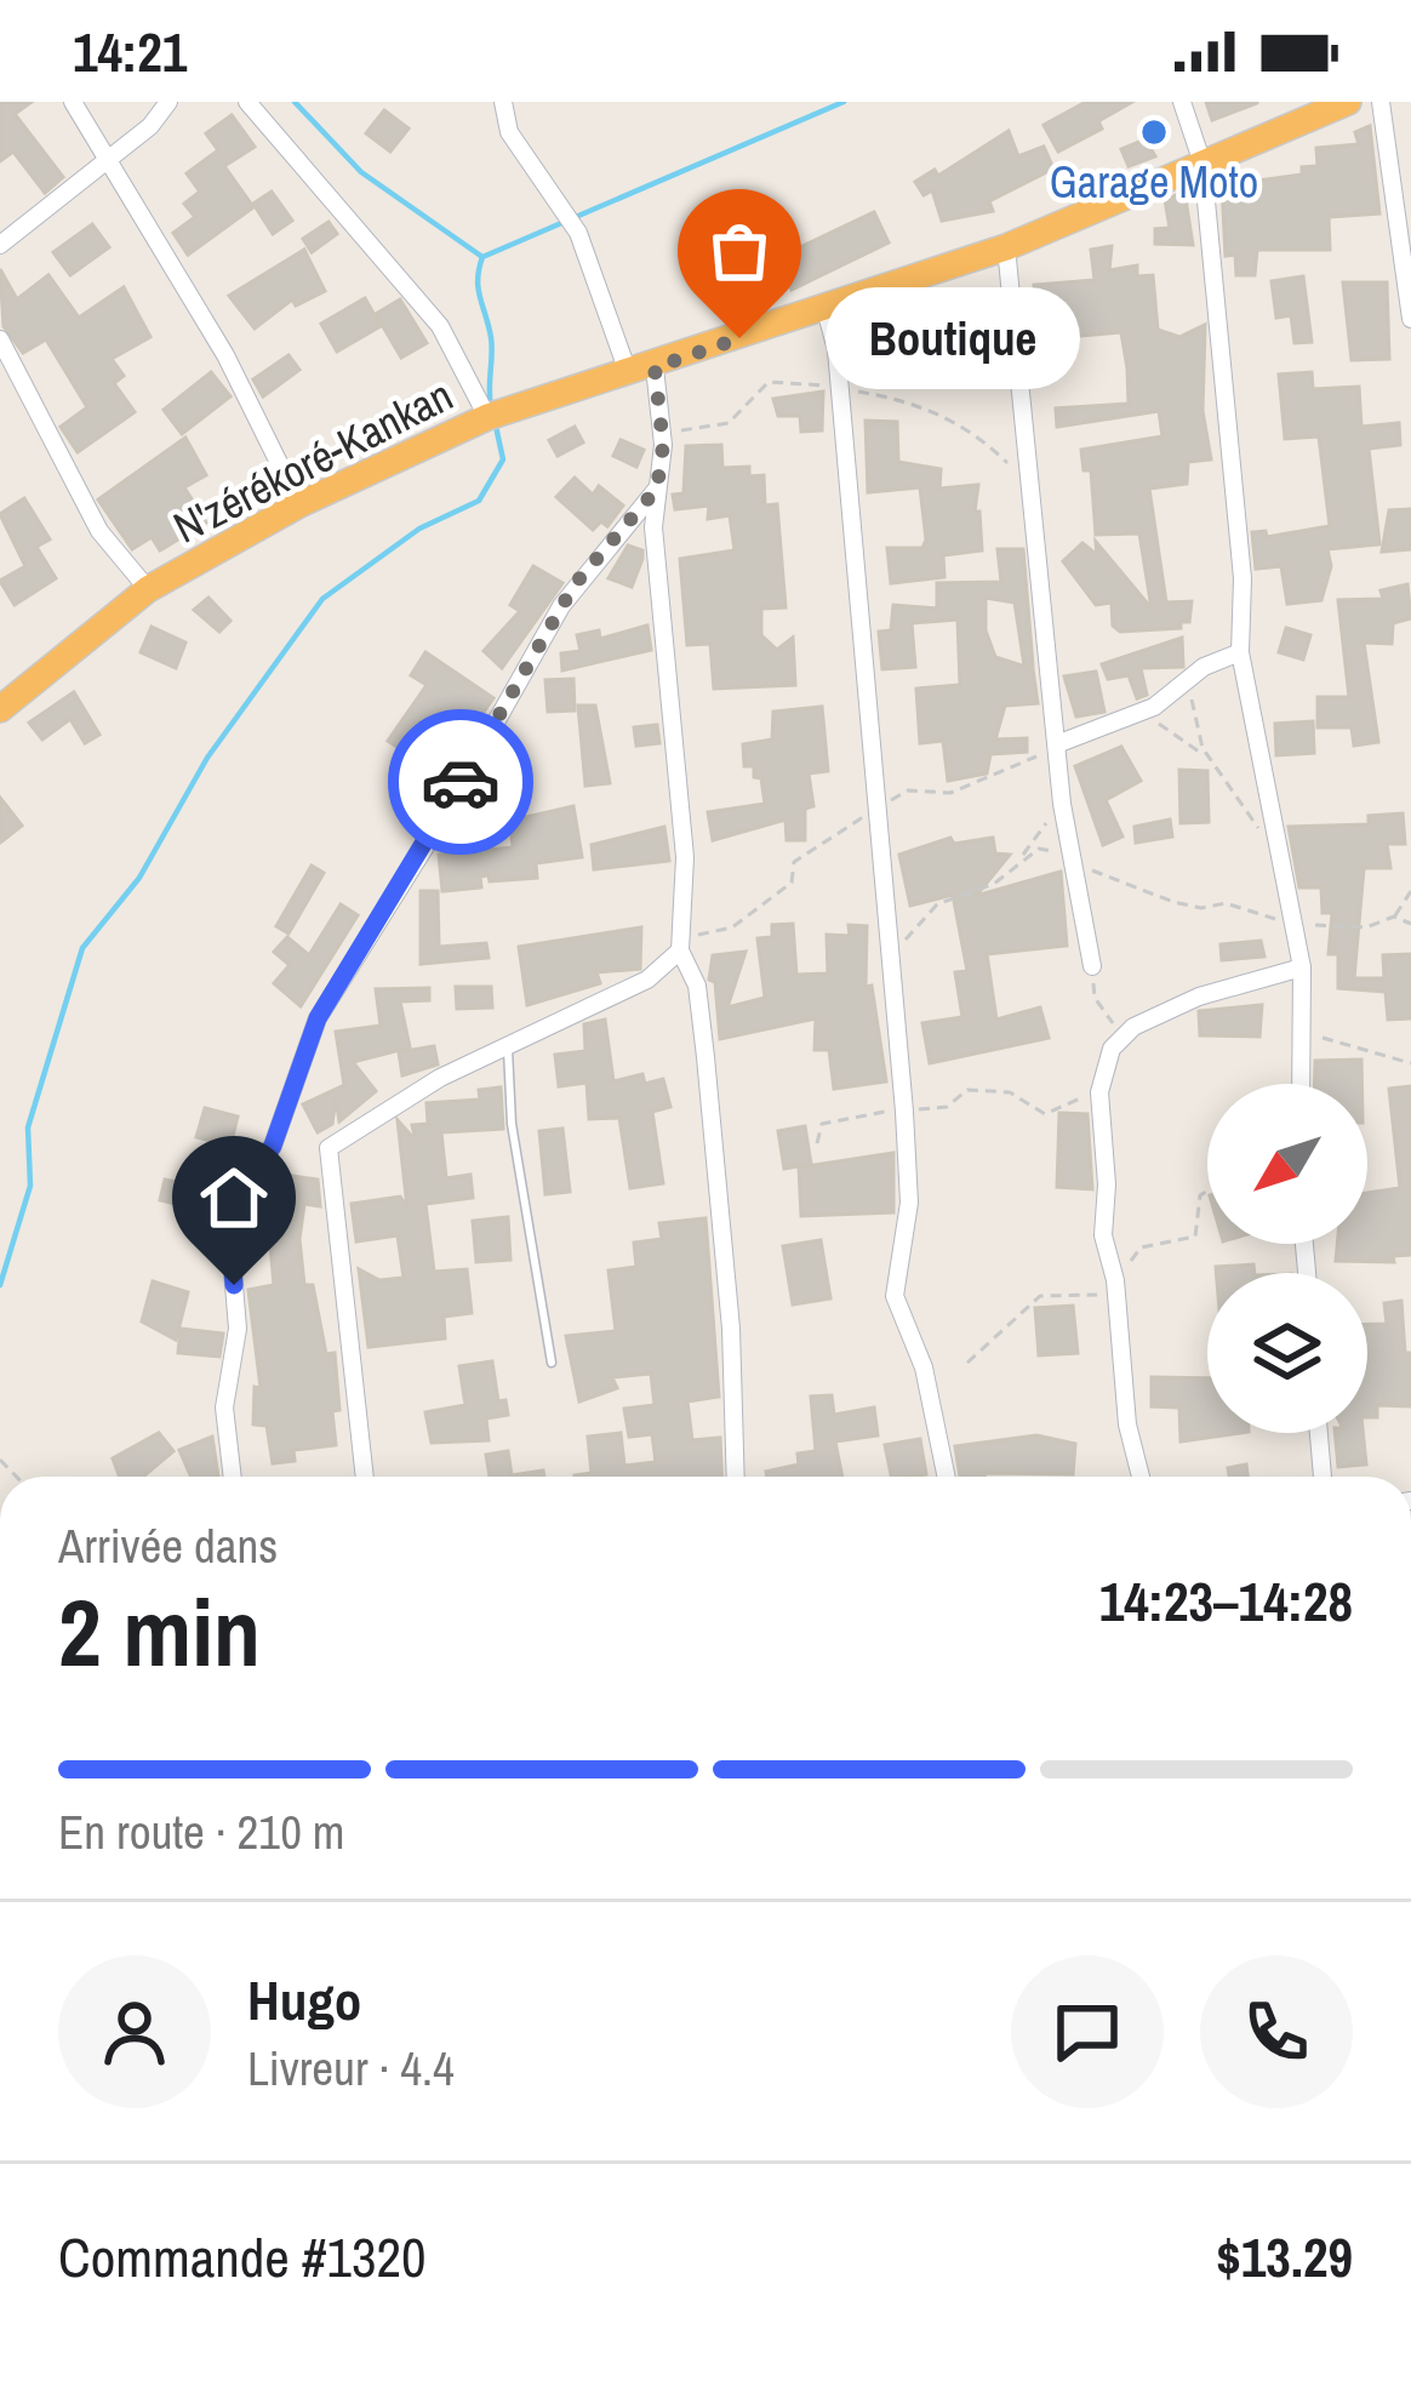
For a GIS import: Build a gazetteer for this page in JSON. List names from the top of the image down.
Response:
{
  "streets": {
    "highway": ["N'zérékoré-Kankan"]
  },
  "places": ["Garage Moto", "Boutique"],
  "north": "bottom left",
  "page": {
    "status": "14:21",
    "bubble": "Boutique",
    "heading": ["2 min", "Arrivée dans", "14:23–14:28"],
    "panel": [
      "Hugo",
      "Livreur · 4.4",
      "Commande #1320",
      "$13.29"
    ],
    "bar": "En route · 210 m"
  }
}
